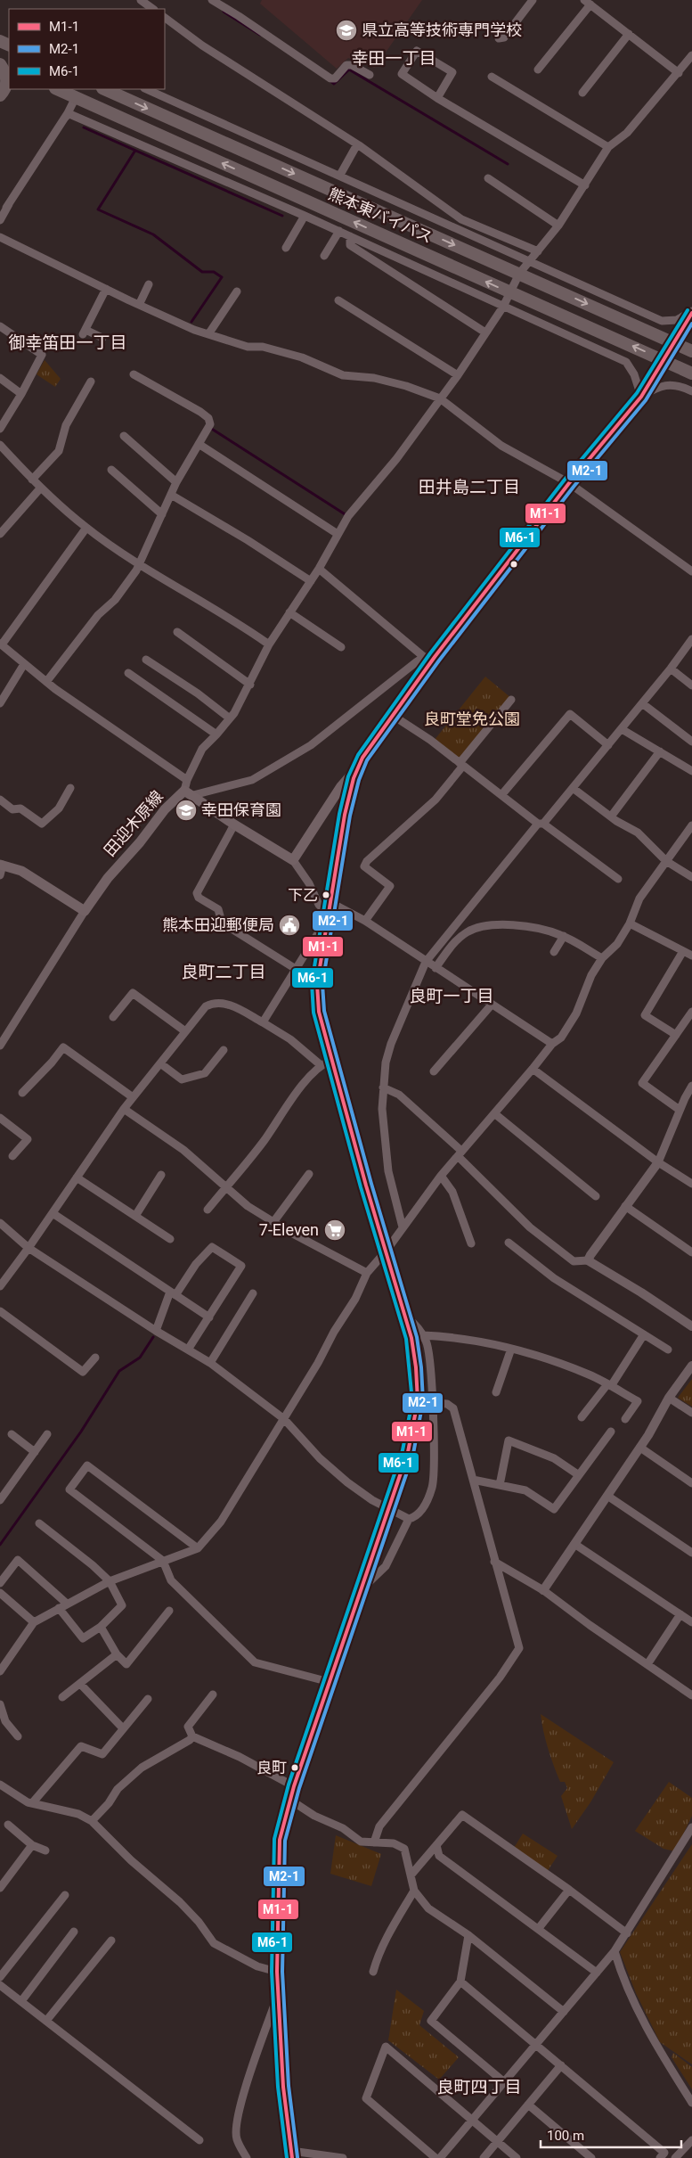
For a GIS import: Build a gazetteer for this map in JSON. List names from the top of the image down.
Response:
{
  "streets": {
    "highway": ["熊本東バイパス"],
    "main road": ["田迎木原線"]
  },
  "districts": [
    "幸田一丁目",
    "御幸笛田一丁目",
    "田井島二丁目",
    "良町二丁目",
    "良町一丁目",
    "良町四丁目"
  ],
  "parks": ["良町堂免公園"],
  "places": {
    "school or university": ["県立高等技術専門学校", "幸田保育園"],
    "other": ["下乙", "良町"],
    "public building": ["熊本田迎郵便局"],
    "supermarket": ["7-Eleven"]
  },
  "lines": ["transit line M6-1", "transit line M1-1", "transit line M2-1"],
  "legend": ["M1-1", "M2-1", "M6-1"],
  "scale_bar": "100 m"
}
